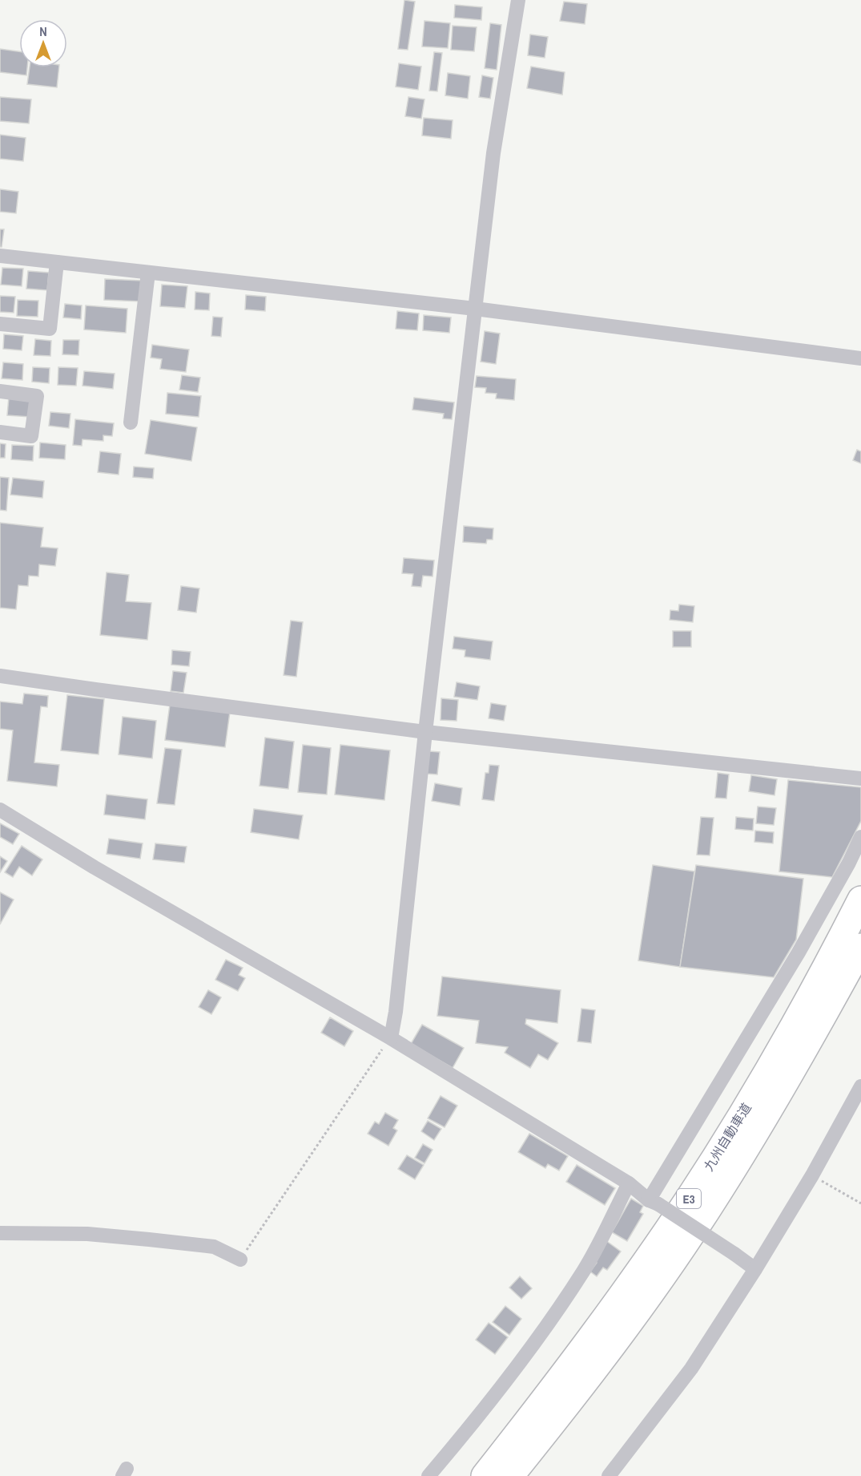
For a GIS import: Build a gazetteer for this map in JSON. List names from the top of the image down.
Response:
{
  "streets": {
    "highway": ["九州自動車道", "E3"]
  },
  "north": "top"
}
